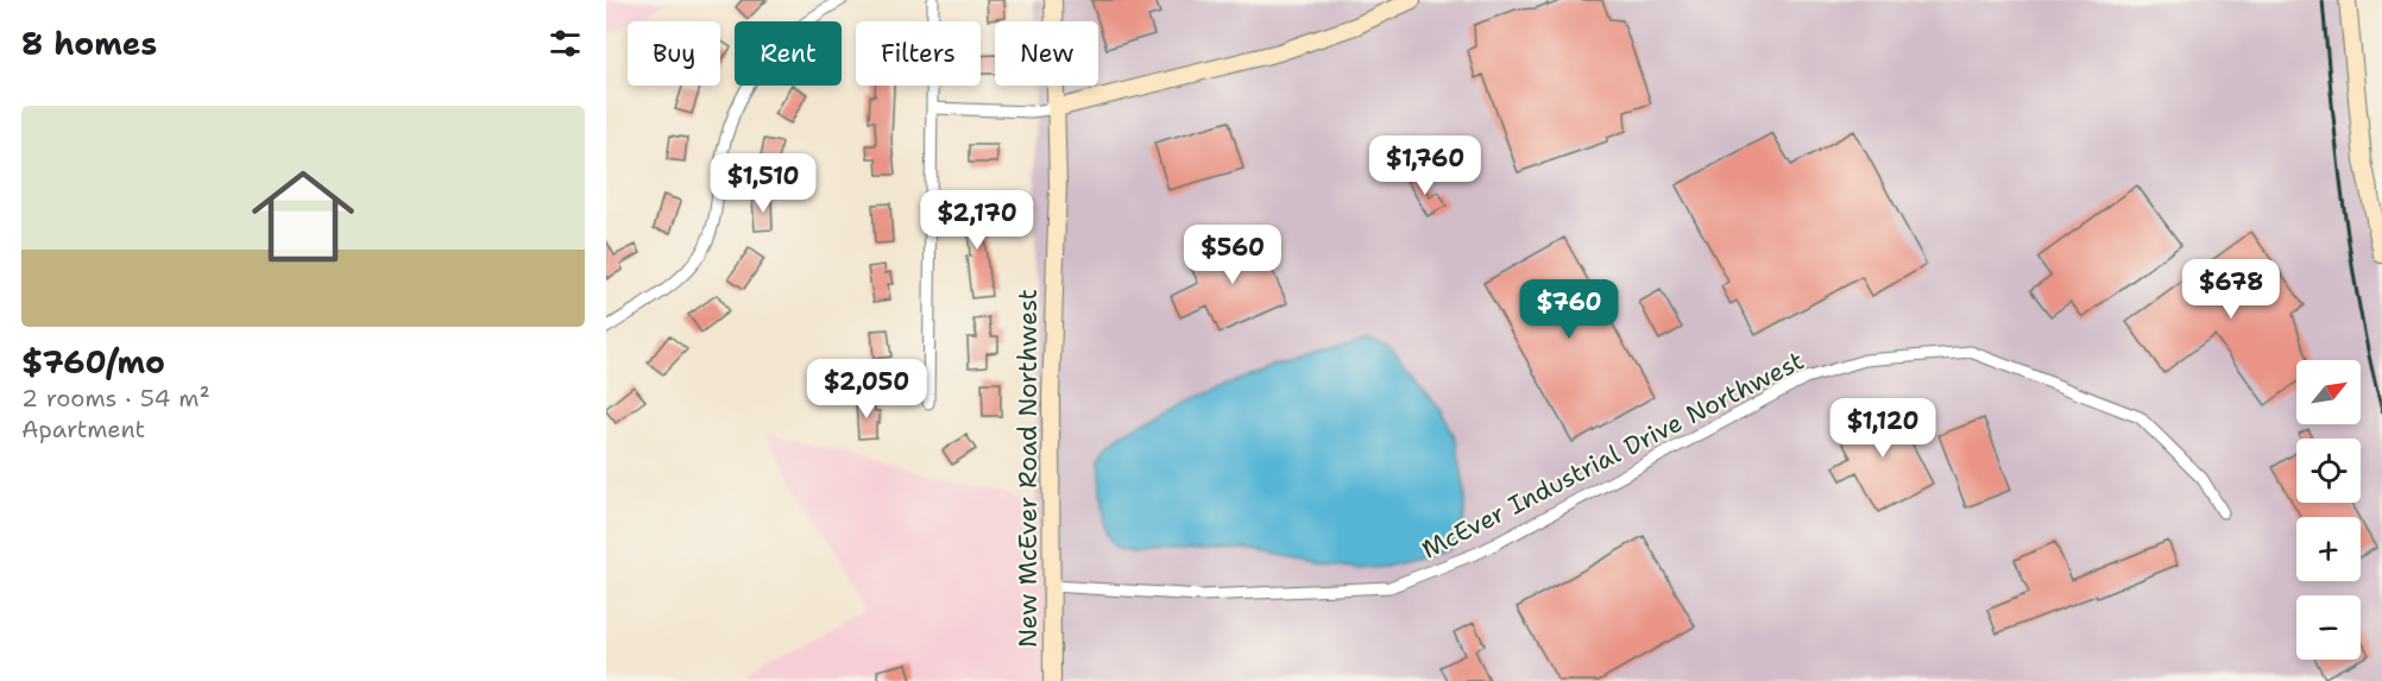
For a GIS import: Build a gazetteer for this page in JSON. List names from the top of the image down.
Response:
{
  "streets": {
    "street": ["McEver Industrial Drive Northwest", "New McEver Road Northwest"]
  },
  "crossings": [
    ["McEver Industrial Drive Northwest", "New McEver Road Northwest"]
  ],
  "north": "top right",
  "page": {
    "heading": "8 homes",
    "chip": [
      "Buy",
      "Rent",
      "Filters",
      "New"
    ],
    "list": [
      {
        "name": "$760/mo",
        "note": "2 rooms · 54 m² · Apartment"
      }
    ],
    "price": [
      "$1,760",
      "$1,510",
      "$2,170",
      "$560",
      "$678",
      "$760",
      "$2,050",
      "$1,120"
    ],
    "map_buttons": ["+", "−"]
  }
}
